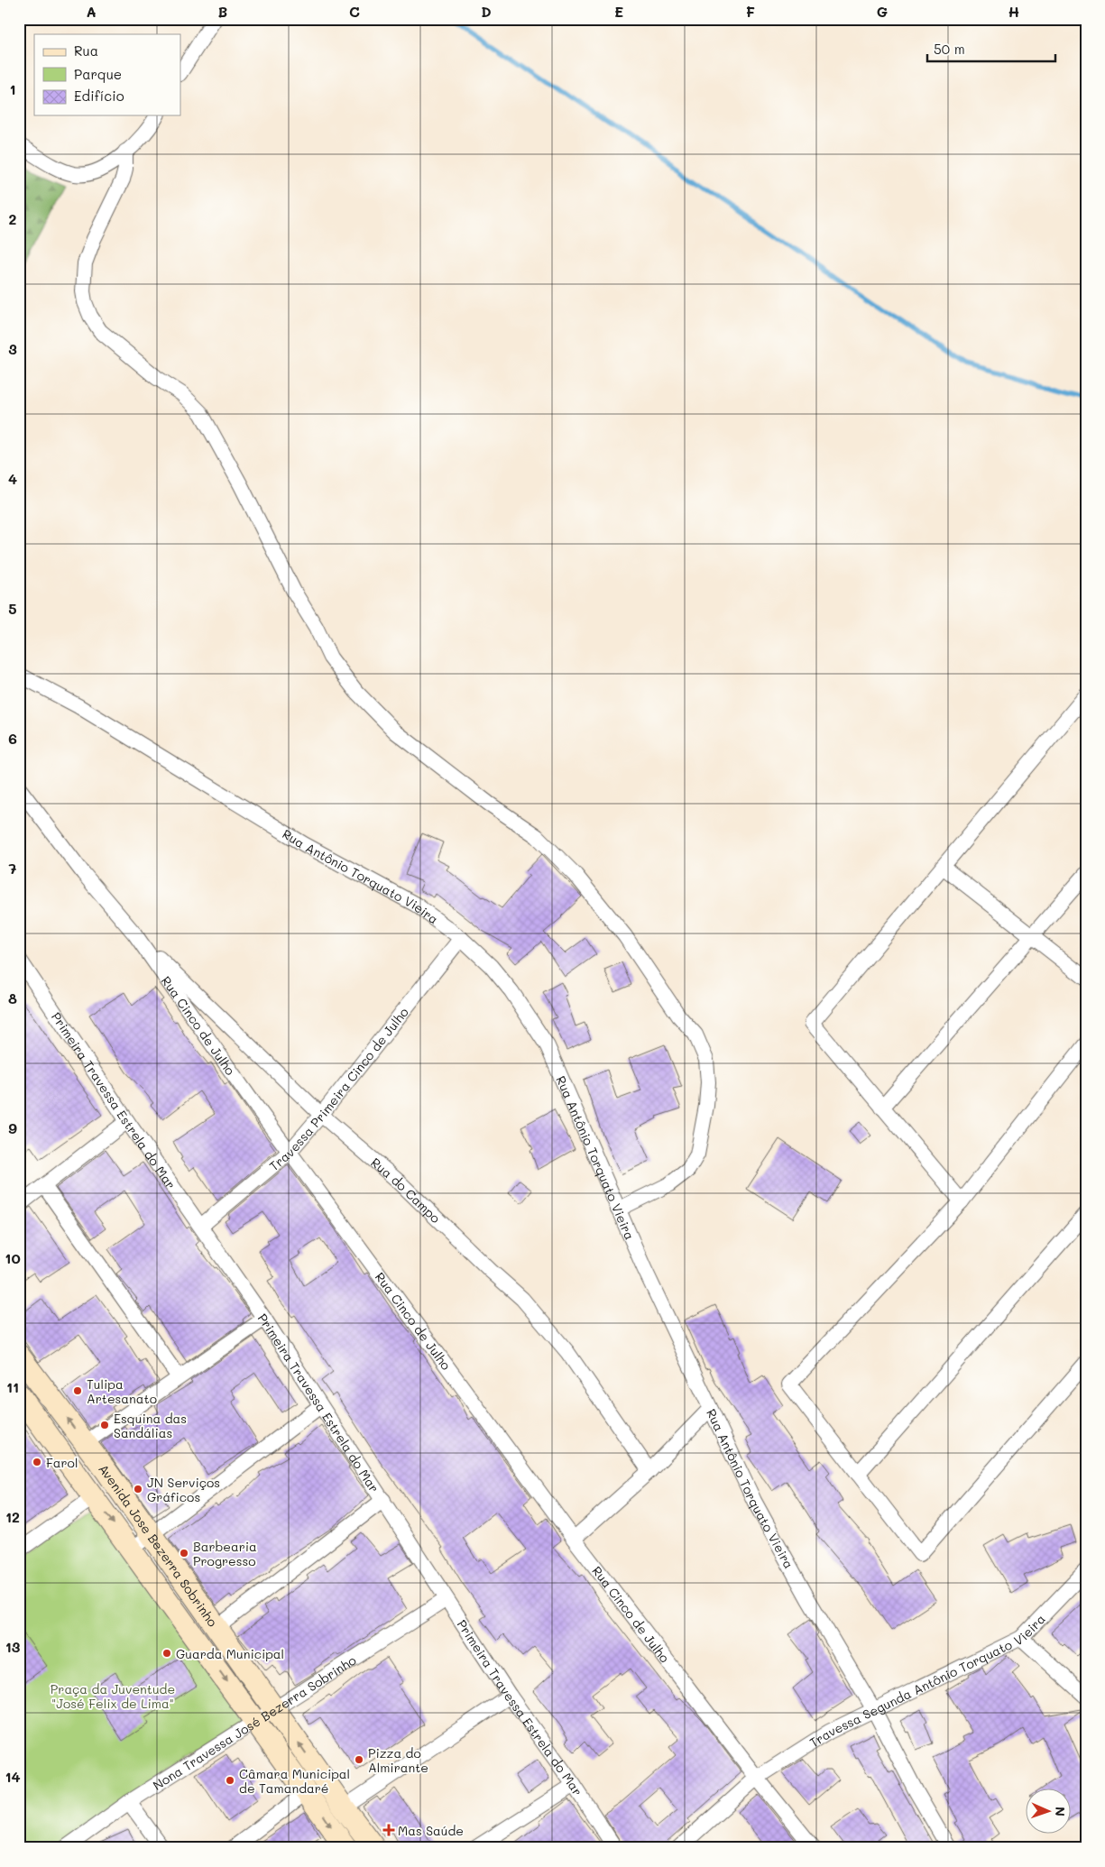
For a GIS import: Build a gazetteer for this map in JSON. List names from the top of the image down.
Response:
{
  "streets": {
    "main road": ["Avenida Jose Bezerra Sobrinho"],
    "street": [
      "Rua Antônio Torquato Vieira",
      "Rua Cinco de Julho",
      "Travessa Primeira Cinco de Julho",
      "Primeira Travessa Estrela do Mar",
      "Rua do Campo",
      "Travessa Segunda Antônio Torquato Vieira",
      "Nona Travessa José Bezerra Sobrinho"
    ]
  },
  "crossings": [
    ["Rua Antônio Torquato Vieira", "Travessa Primeira Cinco de Julho"],
    ["Rua Antônio Torquato Vieira", "Travessa Segunda Antônio Torquato Vieira"],
    ["Rua Cinco de Julho", "Travessa Primeira Cinco de Julho"],
    ["Rua Cinco de Julho", "Rua do Campo"],
    ["Rua Cinco de Julho", "Travessa Segunda Antônio Torquato Vieira"],
    ["Travessa Primeira Cinco de Julho", "Primeira Travessa Estrela do Mar"],
    ["Travessa Primeira Cinco de Julho", "Rua do Campo"],
    ["Primeira Travessa Estrela do Mar", "Nona Travessa José Bezerra Sobrinho"],
    ["Avenida Jose Bezerra Sobrinho", "Nona Travessa José Bezerra Sobrinho"]
  ],
  "parks": ["Praça da Juventude \"José Felix de Lima\""],
  "places": {
    "other": [
      "Tulipa Artesanato",
      "Esquina das Sandálias",
      "Farol",
      "JN Serviços Gráficos",
      "Barbearia Progresso",
      "Guarda Municipal",
      "Pizza do Almirante",
      "Câmara Municipal de Tamandaré"
    ],
    "health": ["Mas Saúde"]
  },
  "legend": ["Rua", "Parque", "Edifício"],
  "scale_bar": "50 m",
  "north": "right",
  "grid": {
    "columns": [
      "A",
      "B",
      "C",
      "D",
      "E",
      "F",
      "G",
      "H"
    ],
    "rows": [
      "1",
      "2",
      "3",
      "4",
      "5",
      "6",
      "7",
      "8",
      "9",
      "10",
      "11",
      "12",
      "13",
      "14"
    ]
  }
}
